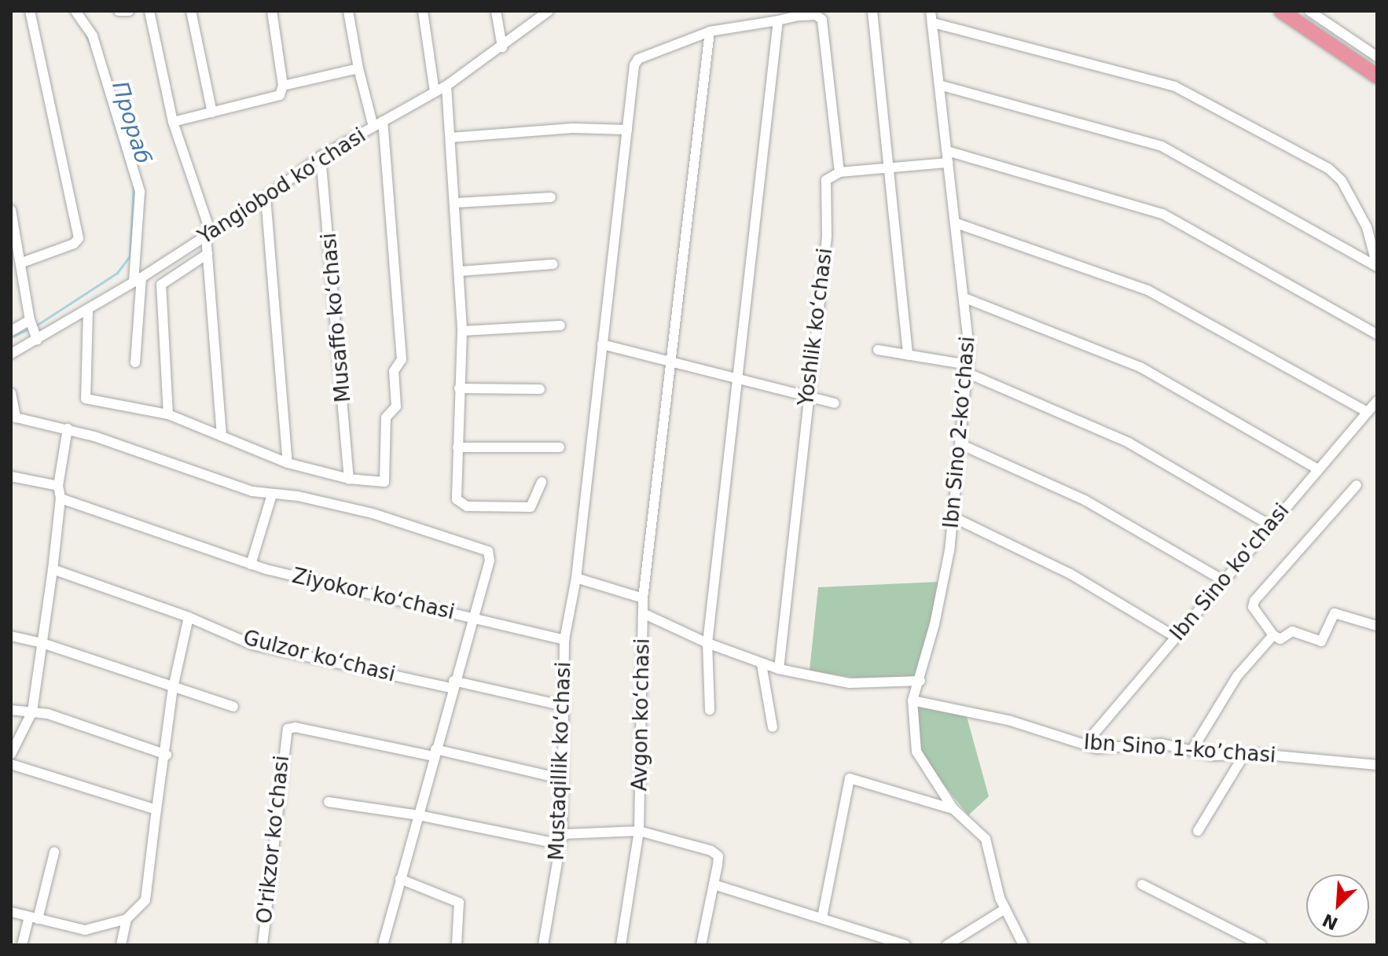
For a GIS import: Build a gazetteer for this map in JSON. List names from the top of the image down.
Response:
{
  "streets": {
    "street": [
      "Yangiobod koʻchasi",
      "Musaffo koʻchasi",
      "Yoshlik koʻchasi",
      "Ibn Sino 2-koʼchasi",
      "Ibn Sino ko'chasi",
      "Ziyokor koʻchasi",
      "Gulzor koʻchasi",
      "Avgon koʻchasi",
      "Ibn Sino 1-koʼchasi",
      "Mustaqillik koʻchasi",
      "O'rikzor koʻchasi"
    ]
  },
  "crossings": [
    ["Yangiobod koʻchasi", "Musaffo koʻchasi"],
    ["Ibn Sino 2-koʼchasi", "Ibn Sino 1-koʼchasi"],
    ["Ibn Sino ko'chasi", "Ibn Sino 1-koʼchasi"],
    ["Ziyokor koʻchasi", "Gulzor koʻchasi"],
    ["Ziyokor koʻchasi", "O'rikzor koʻchasi"],
    ["Gulzor koʻchasi", "Mustaqillik koʻchasi"]
  ],
  "water": ["Прораб"],
  "north": "bottom left"
}
